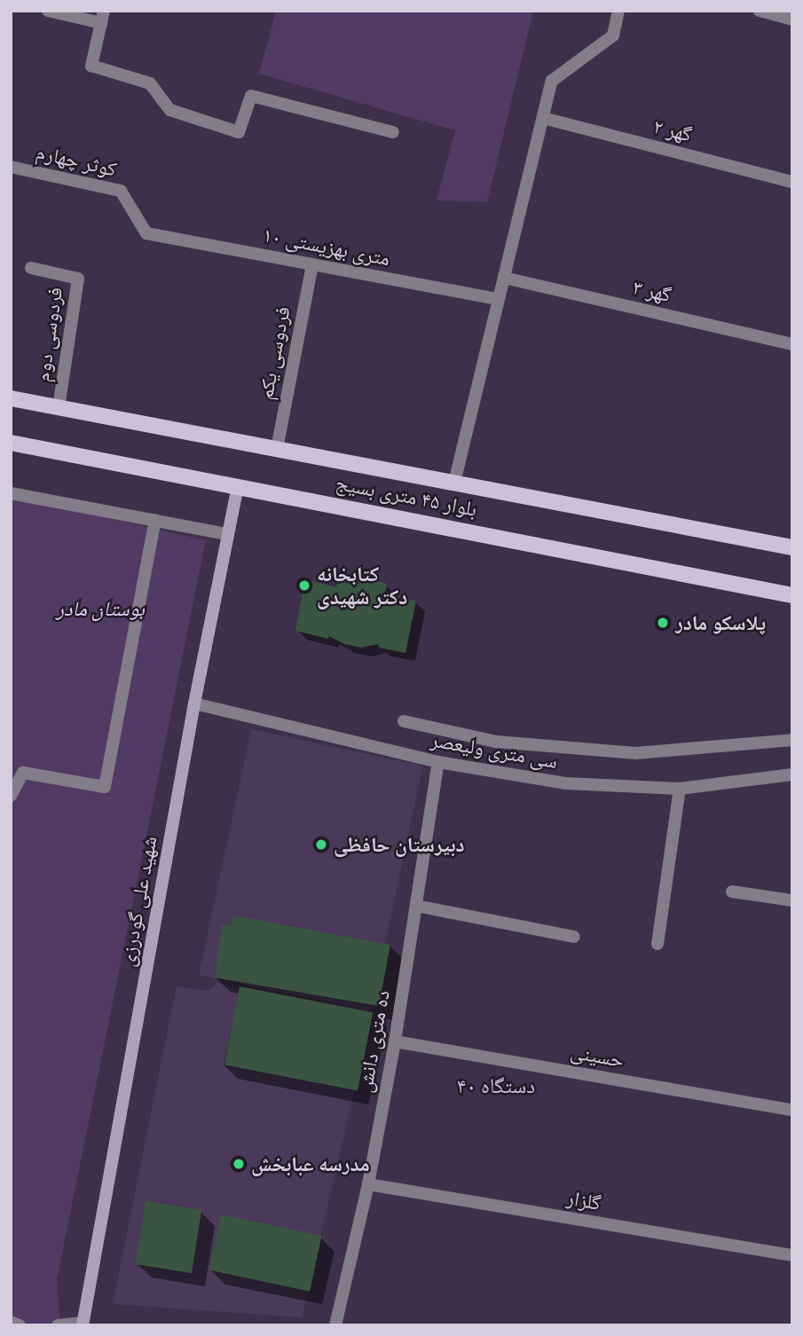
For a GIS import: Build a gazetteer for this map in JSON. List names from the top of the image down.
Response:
{
  "streets": {
    "main road": ["بلوار ۴۵ متری بسیج"],
    "street": [
      "گهر ۲",
      "کوثر چهارم",
      "۱۰ متری بهزیستی",
      "گهر ۳",
      "فردوسی دوم",
      "فردوسی یکم",
      "سی متری ولیعصر",
      "شهید علی گودرزی",
      "ده متری دانش",
      "حسینی",
      "گلزار"
    ]
  },
  "crossings": [
    ["کوثر چهارم", "۱۰ متری بهزیستی"],
    ["۱۰ متری بهزیستی", "فردوسی یکم"],
    ["فردوسی دوم", "بلوار ۴۵ متری بسیج"],
    ["فردوسی یکم", "بلوار ۴۵ متری بسیج"],
    ["بلوار ۴۵ متری بسیج", "شهید علی گودرزی"],
    ["سی متری ولیعصر", "شهید علی گودرزی"],
    ["سی متری ولیعصر", "ده متری دانش"],
    ["ده متری دانش", "حسینی"],
    ["ده متری دانش", "گلزار"]
  ],
  "districts": ["۴۰ دستگاه"],
  "parks": ["بوستان مادر"],
  "places": [
    "کتابخانه دکتر شهیدی",
    "پلاسکو مادر",
    "دبیرستان حافظی",
    "مدرسه عبابخش"
  ]
}
